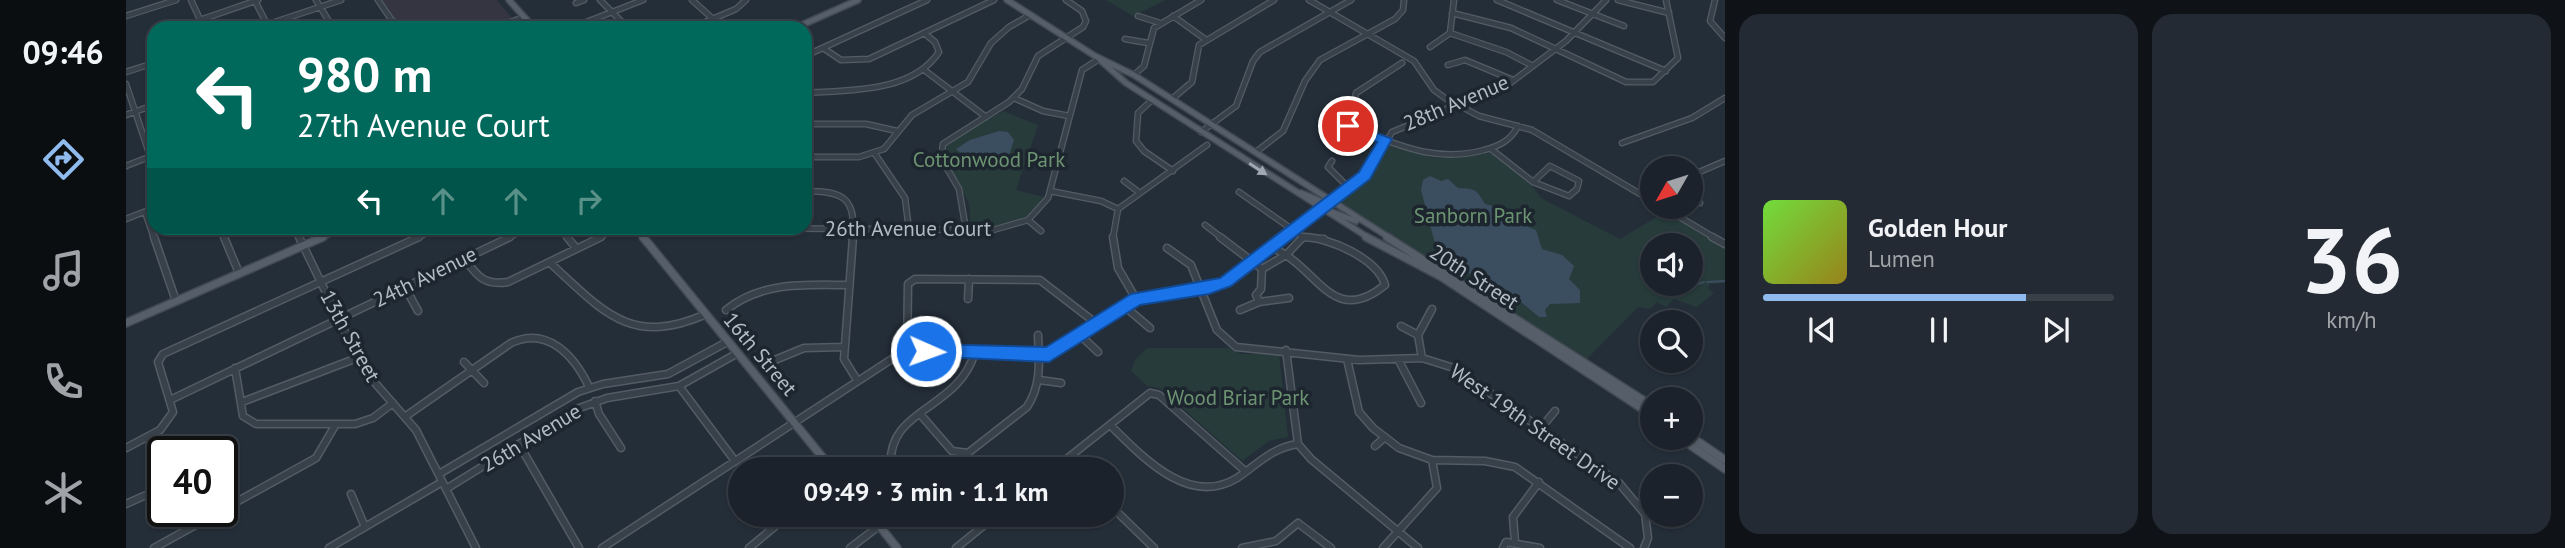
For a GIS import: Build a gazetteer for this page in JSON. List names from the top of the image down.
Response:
{
  "streets": {
    "main road": ["20th Street", "16th Street"],
    "street": [
      "28th Avenue",
      "26th Avenue Court",
      "24th Avenue",
      "13th Street",
      "West 19th Street Drive",
      "26th Avenue"
    ]
  },
  "crossings": [
    ["28th Avenue", "20th Street"],
    ["28th Avenue", "16th Street"],
    ["24th Avenue", "13th Street"],
    ["13th Street", "26th Avenue"],
    ["16th Street", "26th Avenue"]
  ],
  "parks": ["Cottonwood Park", "Sanborn Park", "Wood Briar Park"],
  "north": "bottom left",
  "page": {
    "tabs": "09:46",
    "tile": ["36", "km/h"],
    "turn": ["980 m", "27th Avenue Court"],
    "map_buttons": ["+", "−"],
    "song": ["Golden Hour", "Lumen"],
    "limit": "40",
    "trip": "09:49 · 3 min · 1.1 km"
  }
}
